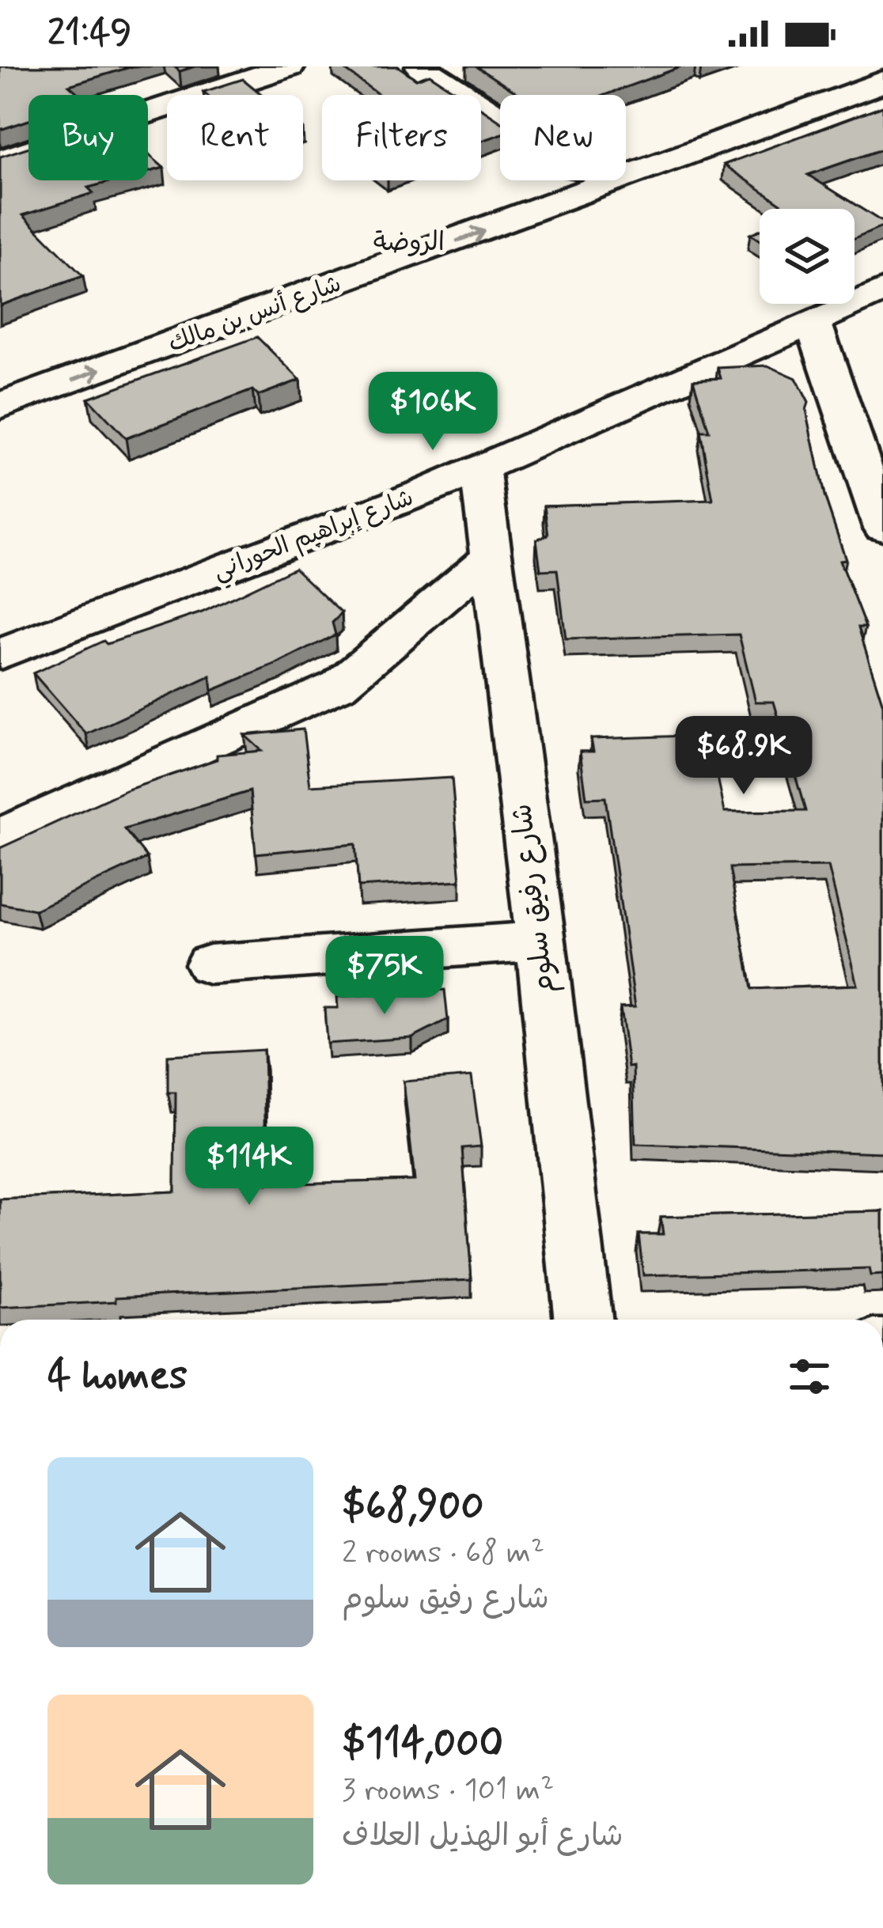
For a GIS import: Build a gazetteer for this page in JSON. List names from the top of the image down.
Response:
{
  "streets": {
    "main road": ["شارع أنس بن مالك"],
    "street": ["شارع إبراهيم الحوراني", "شارع رفيق سلوم"]
  },
  "crossings": [
    ["شارع إبراهيم الحوراني", "شارع رفيق سلوم"]
  ],
  "districts": ["الروضة"],
  "page": {
    "status": "21:49",
    "chip": [
      "Buy",
      "Rent",
      "Filters",
      "New"
    ],
    "price": [
      "$106K",
      "$68.9K",
      "$75K",
      "$114K"
    ],
    "heading": "4 homes",
    "list": [
      {
        "name": "$68,900",
        "note": "2 rooms · 68 m² · شارع رفيق سلوم"
      },
      {
        "name": "$114,000",
        "note": "3 rooms · 101 m² · شارع أبو الهذيل العلاف"
      }
    ]
  }
}
